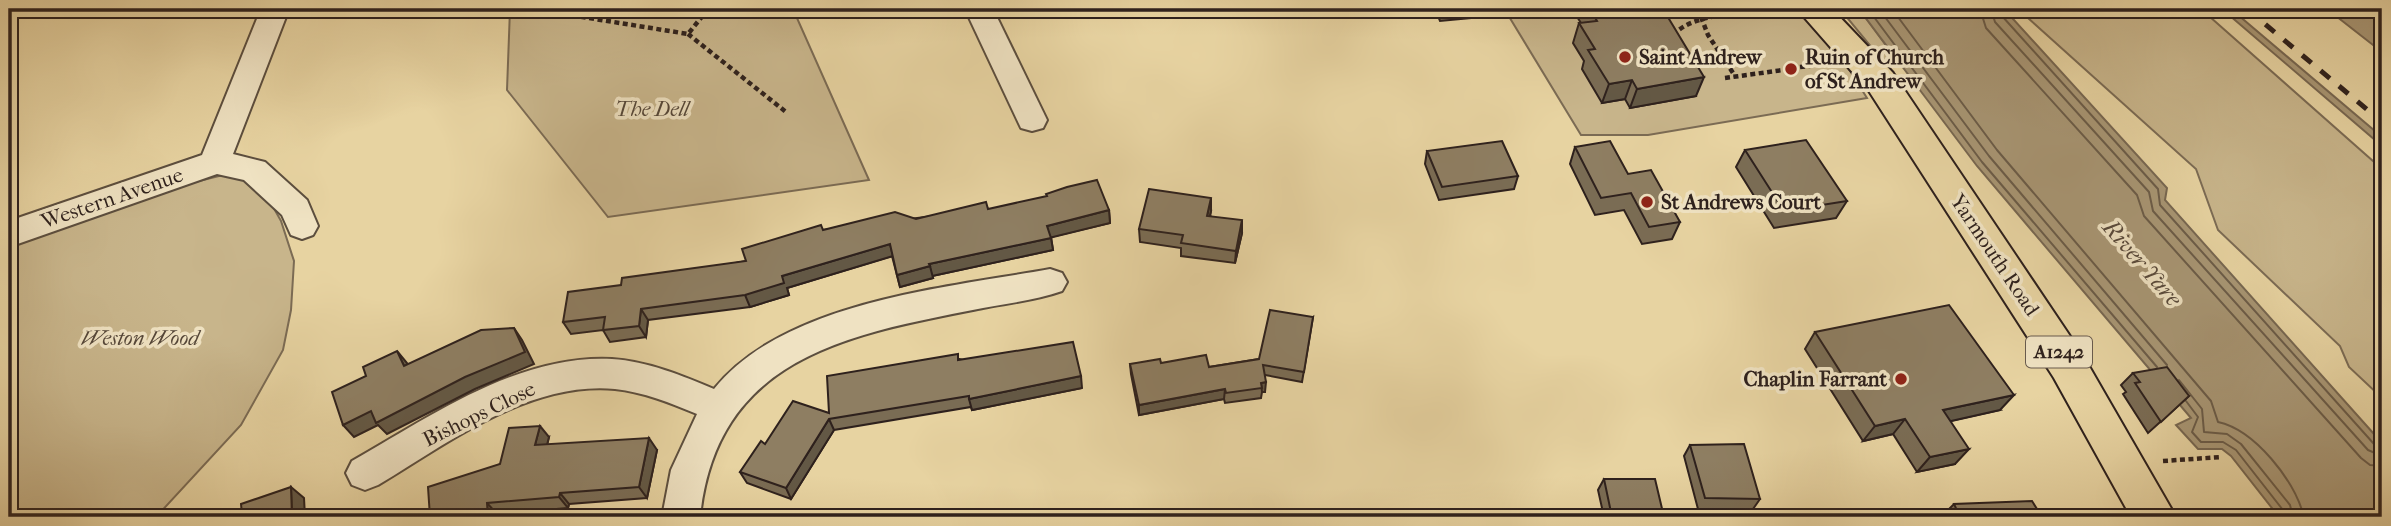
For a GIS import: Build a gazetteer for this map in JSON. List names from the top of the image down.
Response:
{
  "streets": {
    "main road": ["Yarmouth Road", "A1242"],
    "street": ["Western Avenue", "Bishops Close"]
  },
  "water": ["River Yare"],
  "parks": ["The Dell", "Weston Wood"],
  "places": [
    "Saint Andrew",
    "Ruin of Church of St Andrew",
    "St Andrews Court",
    "Chaplin Farrant"
  ]
}
